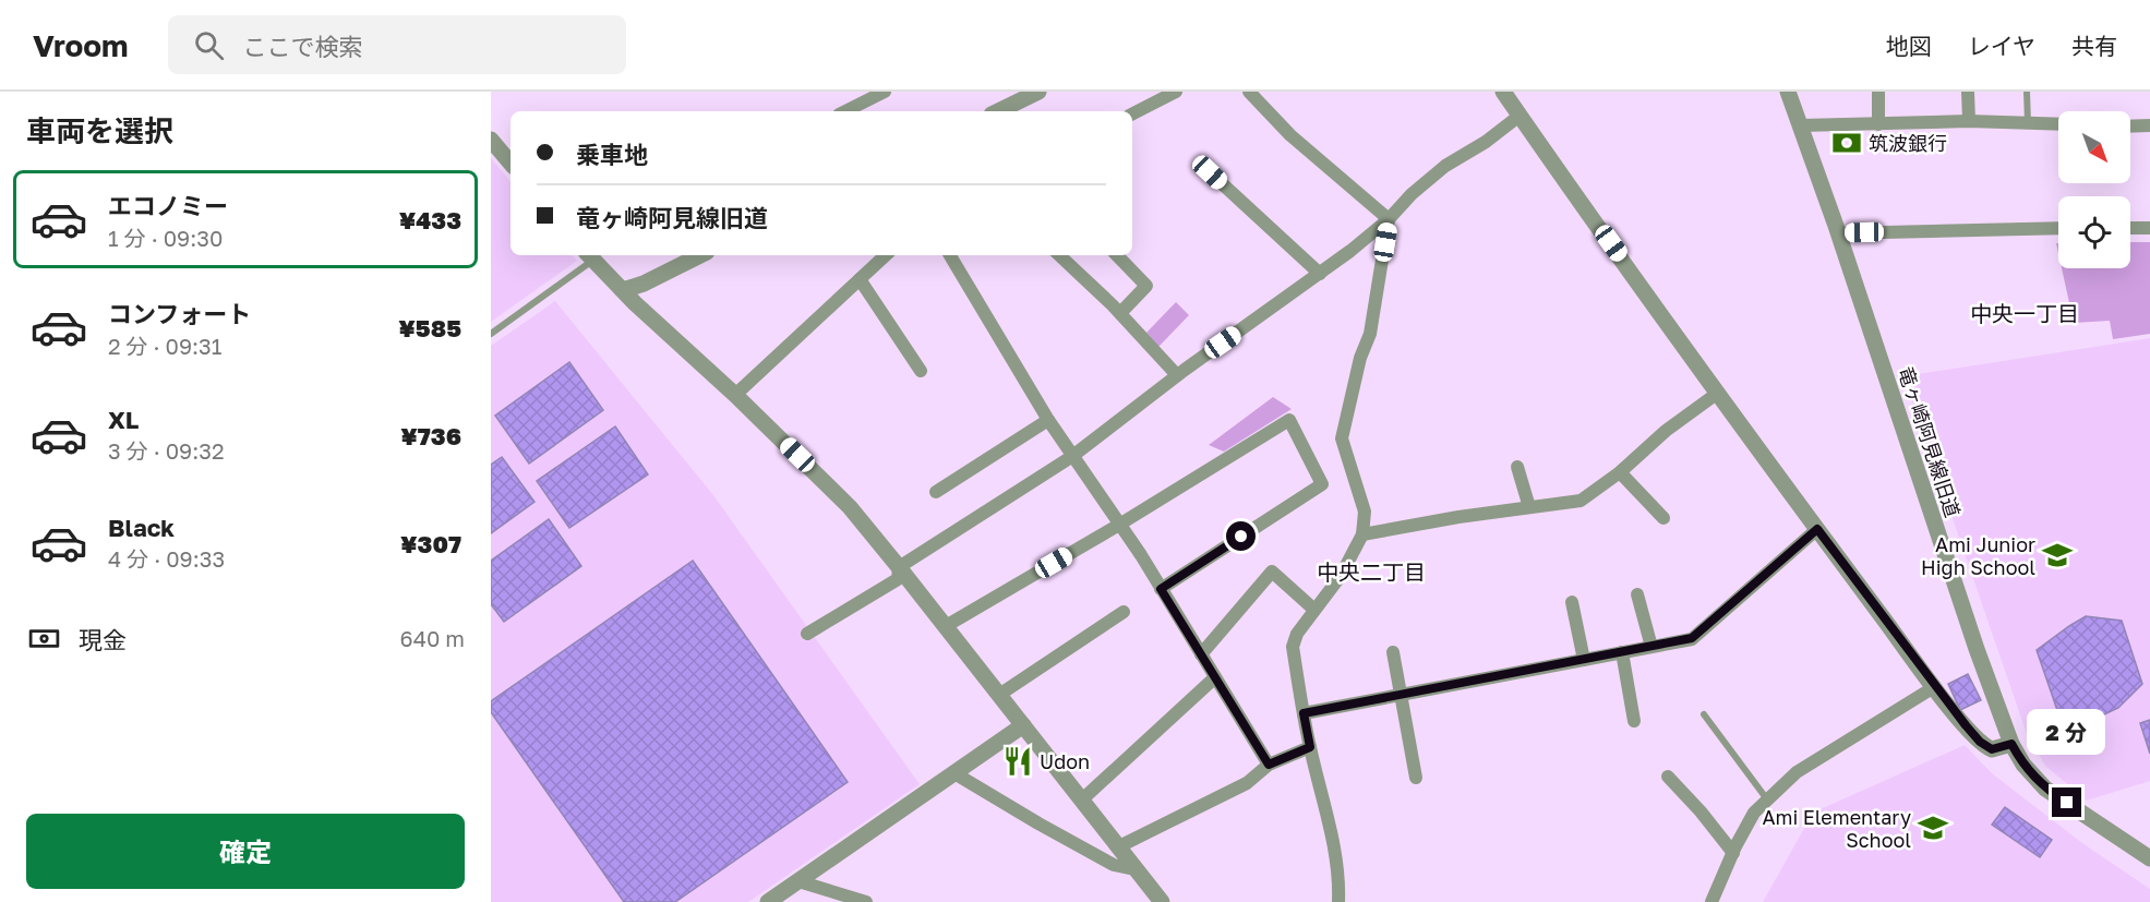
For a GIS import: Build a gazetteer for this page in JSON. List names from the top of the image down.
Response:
{
  "streets": {
    "street": ["竜ヶ崎阿見線旧道"]
  },
  "districts": ["中央一丁目", "中央二丁目"],
  "places": {
    "bank": ["筑波銀行"],
    "school or university": ["Ami Junior High School", "Ami Elementary School"],
    "restaurant": ["Udon"]
  },
  "north": "bottom right",
  "page": {
    "header": "Vroom",
    "search": "ここで検索",
    "nav": ["地図", "レイヤ", "共有"],
    "heading": "車両を選択",
    "banner": ["乗車地", "竜ヶ崎阿見線旧道"],
    "list": [
      {
        "name": "エコノミー",
        "note": "1 分 · 09:30",
        "value": "¥433"
      },
      {
        "name": "コンフォート",
        "note": "2 分 · 09:31",
        "value": "¥585"
      },
      {
        "name": "XL",
        "note": "3 分 · 09:32",
        "value": "¥736"
      },
      {
        "name": "Black",
        "note": "4 分 · 09:33",
        "value": "¥307"
      }
    ],
    "pay": ["現金", "640 m"],
    "bubble": "2 分",
    "buttons": "確定"
  }
}
